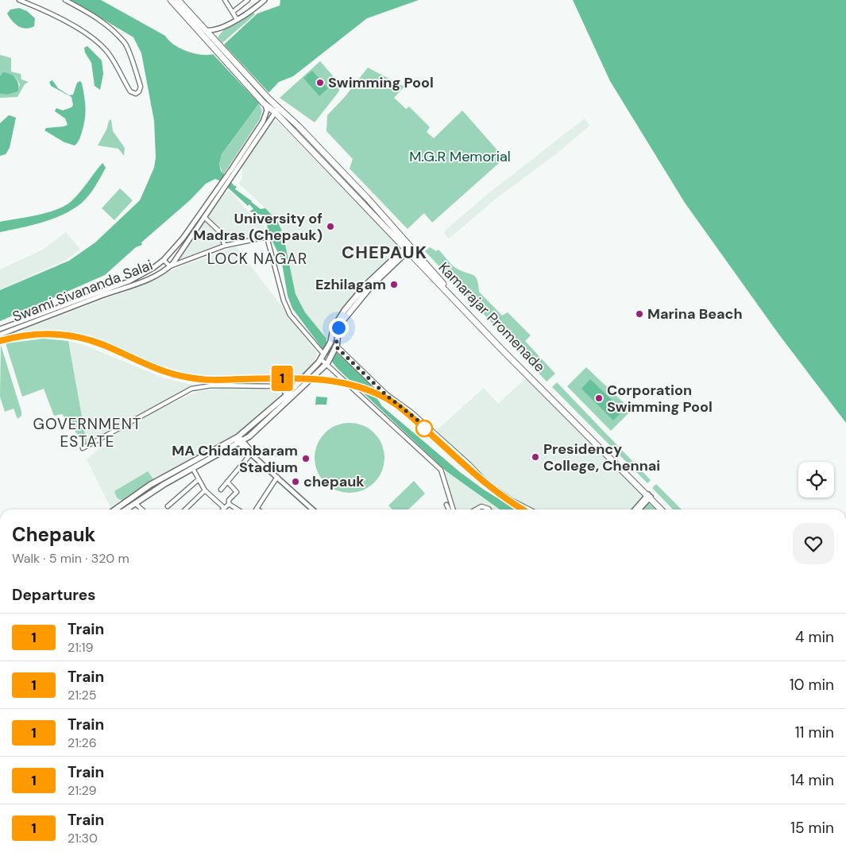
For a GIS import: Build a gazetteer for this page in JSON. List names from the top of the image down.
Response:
{
  "streets": {
    "main road": ["Kamarajar Promenade"],
    "street": ["Swami Sivananda Salai"]
  },
  "crossings": [
    ["Swami Sivananda Salai", "Kamarajar Promenade"]
  ],
  "districts": ["CHEPAUK", "LOCK NAGAR", "GOVERNMENT ESTATE"],
  "parks": ["M.G.R Memorial"],
  "places": [
    "Swimming Pool",
    "University of Madras (Chepauk)",
    "Ezhilagam",
    "Marina Beach",
    "Corporation Swimming Pool",
    "Presidency College, Chennai",
    "MA Chidambaram Stadium",
    "chepauk"
  ],
  "page": {
    "on_map": "1",
    "heading": [
      ["Chepauk", "Walk · 5 min · 320 m"],
      "Departures"
    ],
    "list": [
      {
        "mark": "1",
        "name": "Train",
        "note": "21:19",
        "value": "4 min"
      },
      {
        "mark": "1",
        "name": "Train",
        "note": "21:25",
        "value": "10 min"
      },
      {
        "mark": "1",
        "name": "Train",
        "note": "21:26",
        "value": "11 min"
      },
      {
        "mark": "1",
        "name": "Train",
        "note": "21:29",
        "value": "14 min"
      },
      {
        "mark": "1",
        "name": "Train",
        "note": "21:30",
        "value": "15 min"
      }
    ]
  }
}
